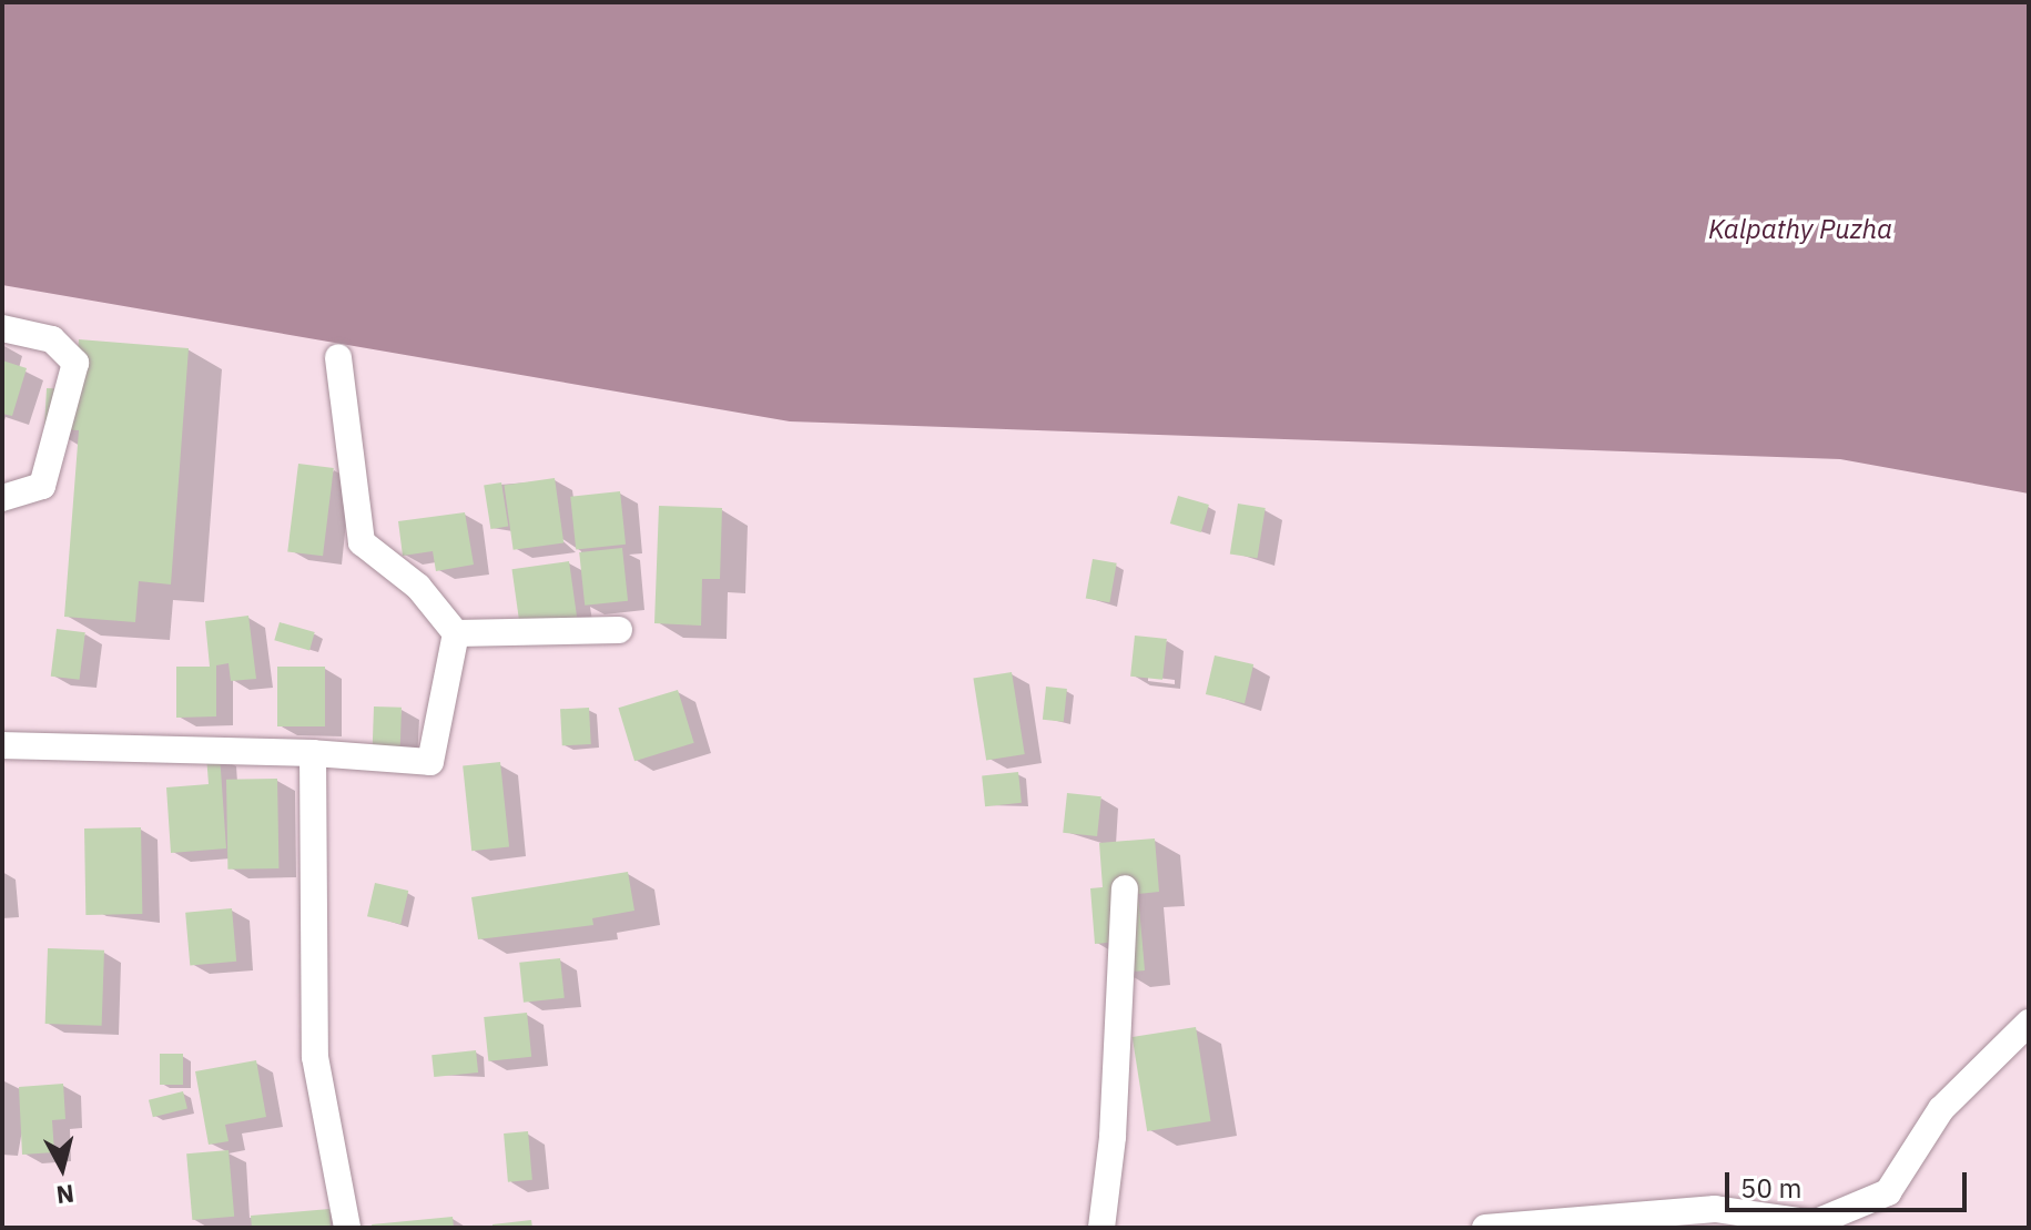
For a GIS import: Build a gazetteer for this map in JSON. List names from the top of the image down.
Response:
{
  "water": ["Kalpathy Puzha"],
  "scale_bar": "50 m",
  "north": "bottom"
}
